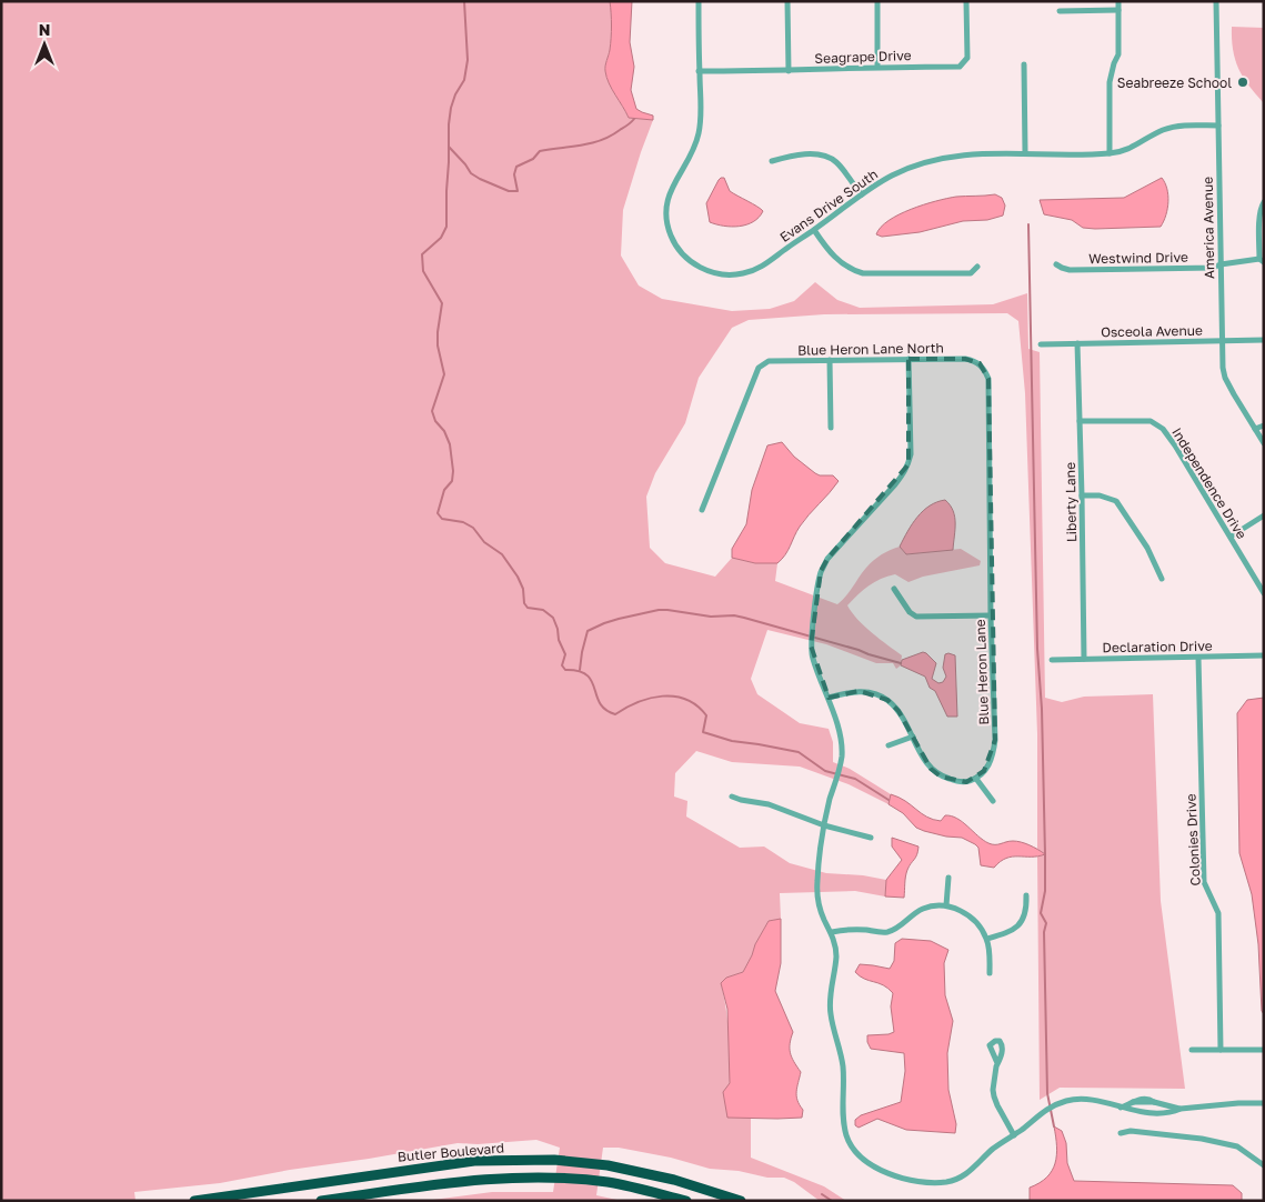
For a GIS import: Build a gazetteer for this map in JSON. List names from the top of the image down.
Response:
{
  "streets": {
    "highway": ["Butler Boulevard"],
    "street": [
      "Seagrape Drive",
      "Evans Drive South",
      "America Avenue",
      "Westwind Drive",
      "Osceola Avenue",
      "Blue Heron Lane North",
      "Independence Drive",
      "Liberty Lane",
      "Declaration Drive",
      "Blue Heron Lane",
      "Colonies Drive"
    ]
  },
  "crossings": [
    ["Seagrape Drive", "Evans Drive South"],
    ["Evans Drive South", "America Avenue"],
    ["America Avenue", "Westwind Drive"],
    ["America Avenue", "Osceola Avenue"],
    ["Osceola Avenue", "Liberty Lane"],
    ["Blue Heron Lane North", "Blue Heron Lane"],
    ["Independence Drive", "Liberty Lane"],
    ["Liberty Lane", "Declaration Drive"],
    ["Declaration Drive", "Colonies Drive"]
  ],
  "places": ["Seabreeze School"],
  "north": "top"
}
